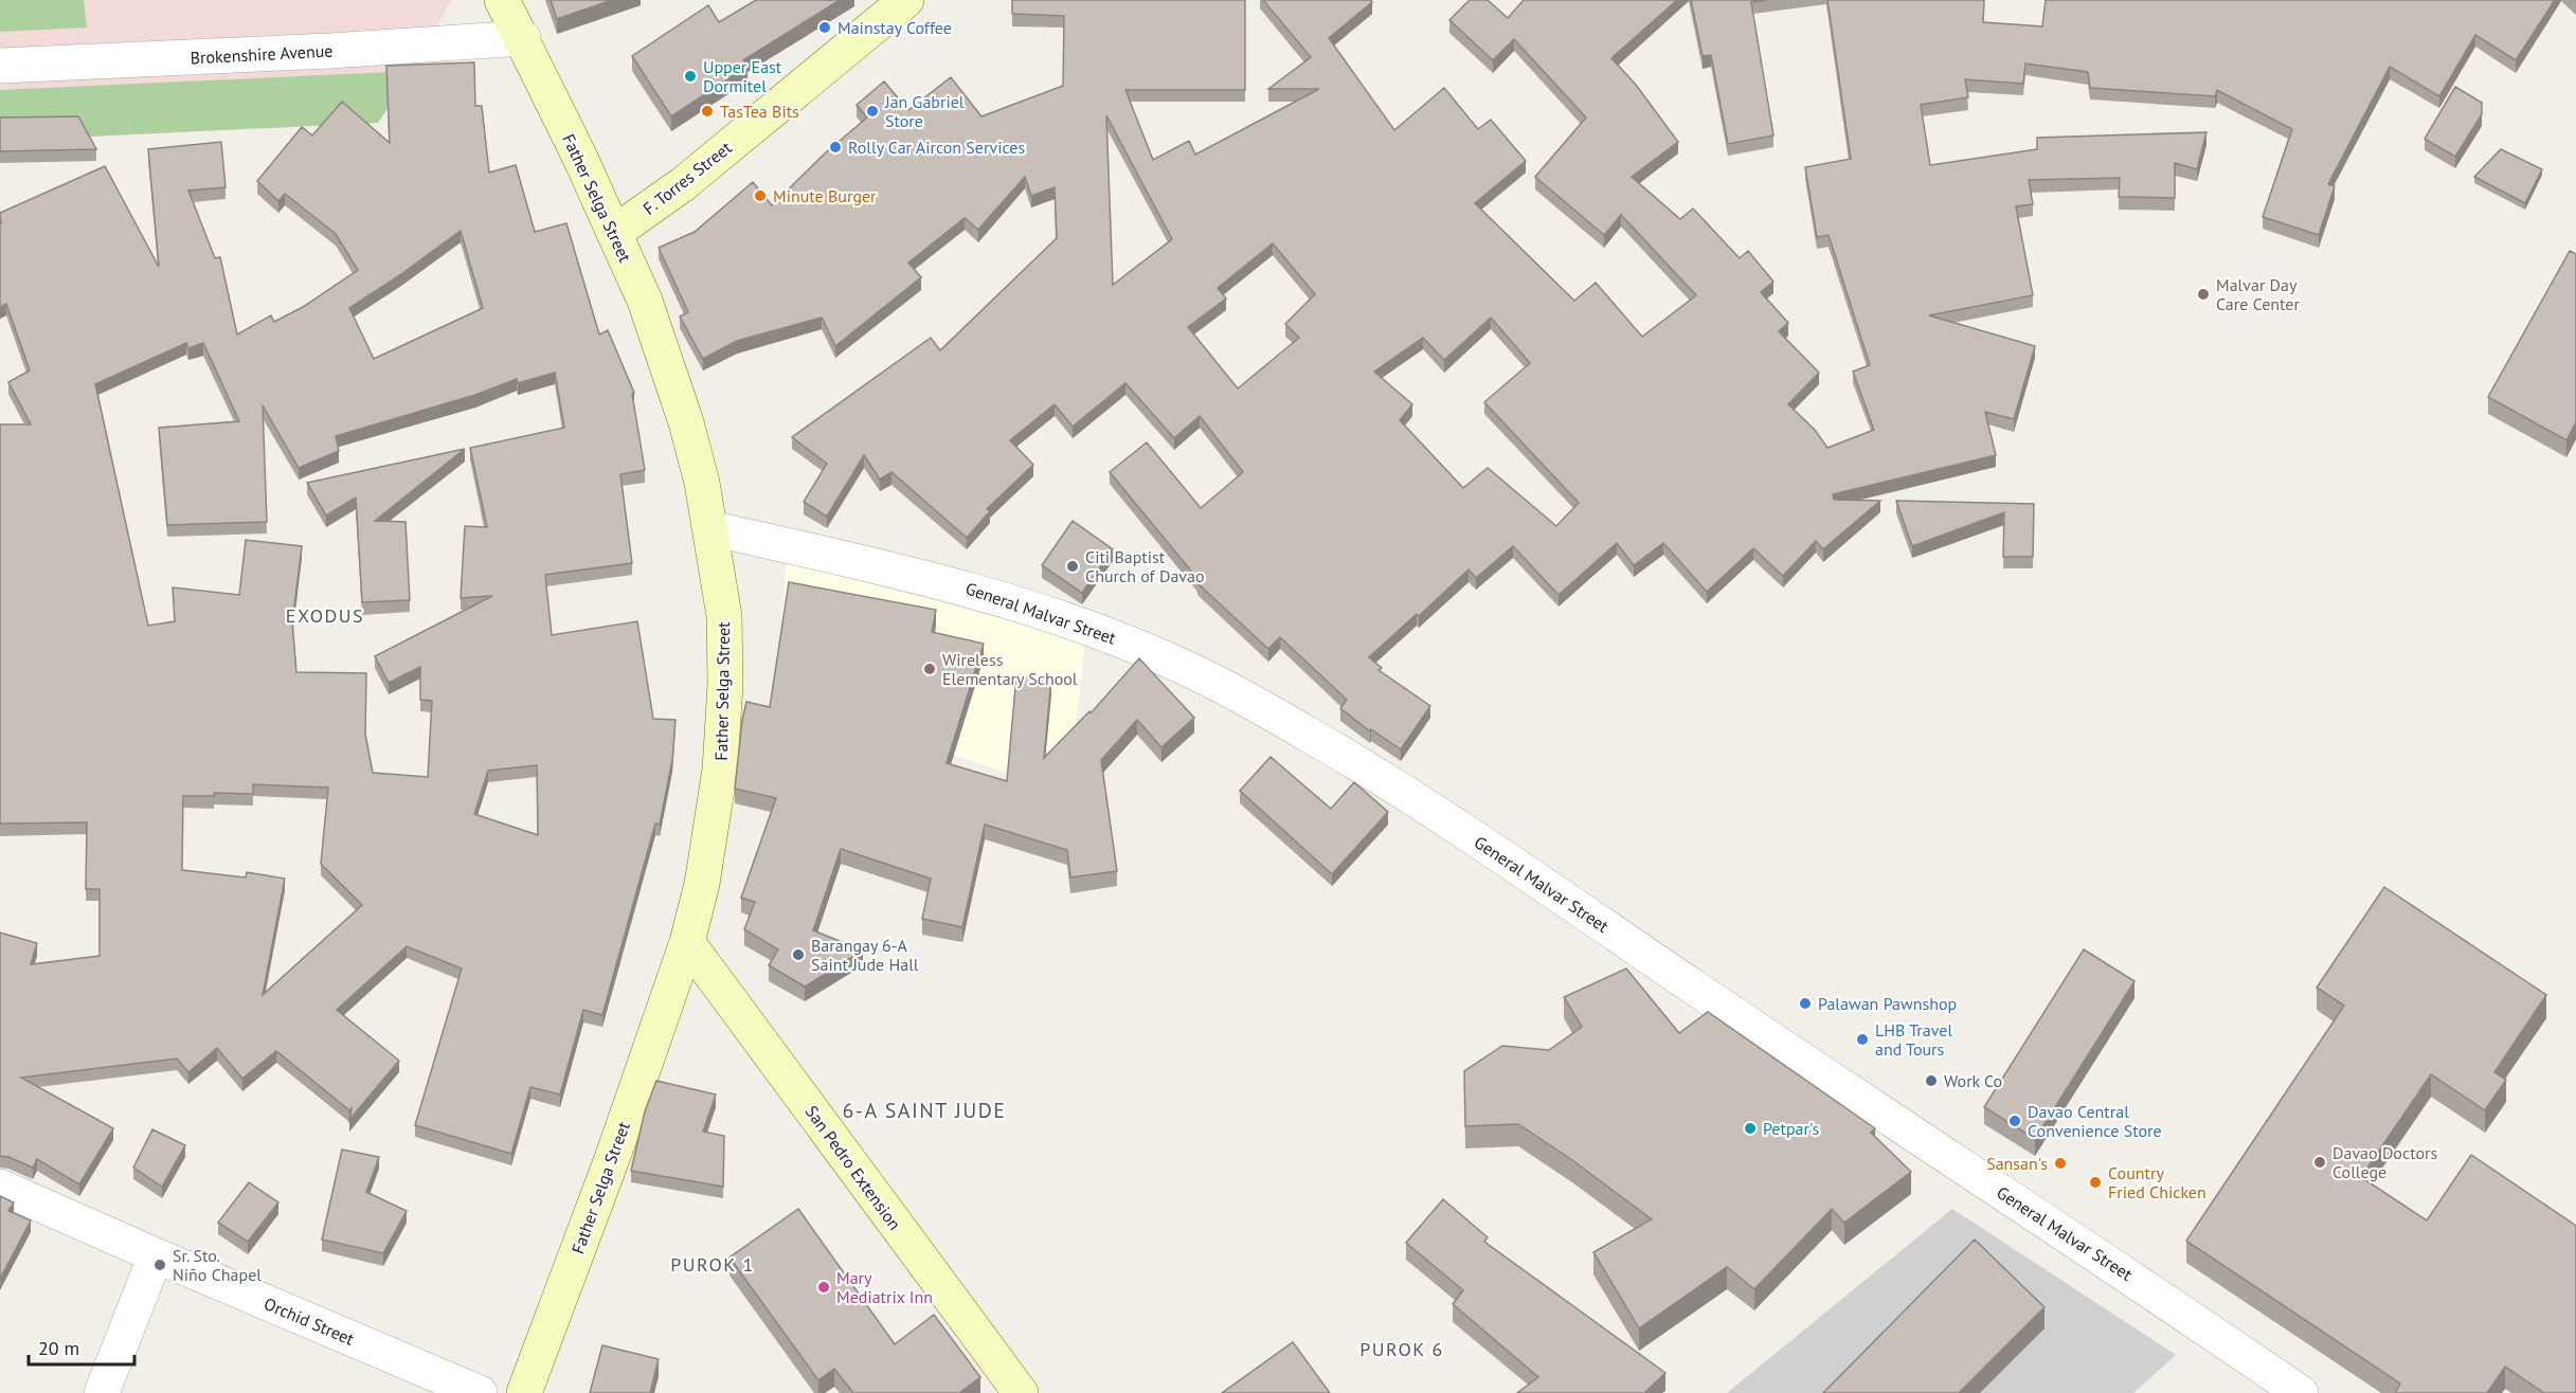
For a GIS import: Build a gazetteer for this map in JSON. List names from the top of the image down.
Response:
{
  "streets": {
    "main road": ["F. Torres Street", "Father Selga Street", "San Pedro Extension"],
    "street": ["Brokenshire Avenue", "General Malvar Street", "Orchid Street"]
  },
  "crossings": [
    ["Brokenshire Avenue", "Father Selga Street"],
    ["F. Torres Street", "Father Selga Street"],
    ["Father Selga Street", "General Malvar Street"],
    ["Father Selga Street", "San Pedro Extension"]
  ],
  "districts": [
    "EXODUS",
    "6-A SAINT JUDE",
    "PUROK 1",
    "PUROK 6"
  ],
  "places": [
    "Mainstay Coffee",
    "Upper East Dormitel",
    "TasTea Bits",
    "Jan Gabriel Store",
    "Rolly Car Aircon Services",
    "Minute Burger",
    "Malvar Day Care Center",
    "Citi Baptist Church of Davao",
    "Wireless Elementary School",
    "Barangay 6-A Saint Jude Hall",
    "Palawan Pawnshop",
    "LHB Travel and Tours",
    "Work Co",
    "Davao Central Convenience Store",
    "Petpar's",
    "Davao Doctors College",
    "Sansan's",
    "Country Fried Chicken",
    "Sr. Sto. Niño Chapel",
    "Mary Mediatrix Inn"
  ],
  "scale_bar": "20 m"
}
